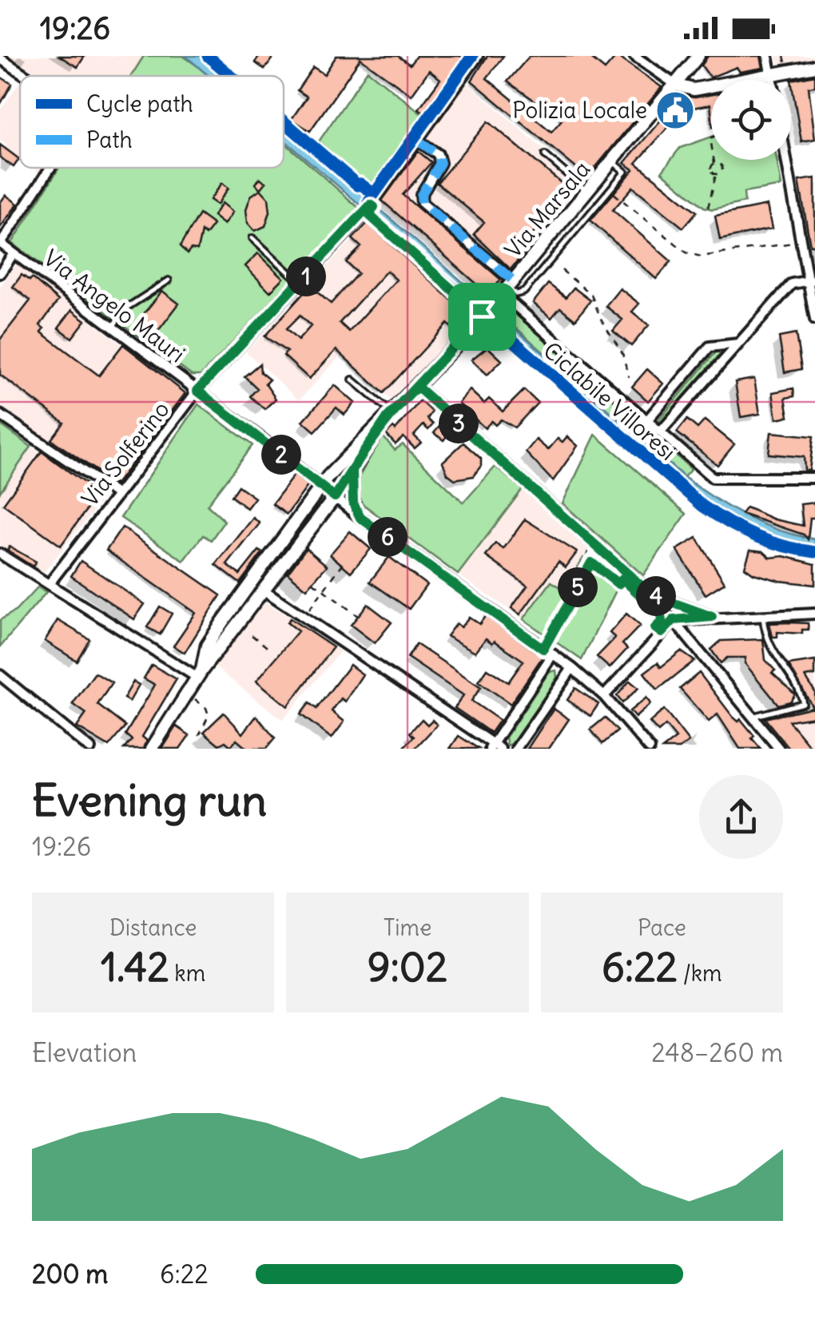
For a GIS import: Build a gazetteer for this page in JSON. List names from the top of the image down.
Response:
{
  "streets": {
    "street": ["Via Marsala", "Via Angelo Mauri", "Via Solferino"],
    "cycle path": ["Ciclabile Villoresi"]
  },
  "crossings": [
    ["Via Marsala", "Via Angelo Mauri"],
    ["Via Angelo Mauri", "Via Solferino"]
  ],
  "places": {
    "public building": ["Polizia Locale"]
  },
  "legend": ["Cycle path", "Path"],
  "page": {
    "status": "19:26",
    "pins": [
      "1",
      "3",
      "2",
      "6",
      "5",
      "4"
    ],
    "heading": ["Evening run", "19:26"],
    "stats": [
      ["Distance", "1.42 km"],
      ["Time", "9:02"],
      ["Pace", "6:22 /km"]
    ],
    "chart": ["Elevation", "248–260 m"],
    "list": [
      {
        "name": "200 m",
        "note": "6:22"
      }
    ]
  }
}
